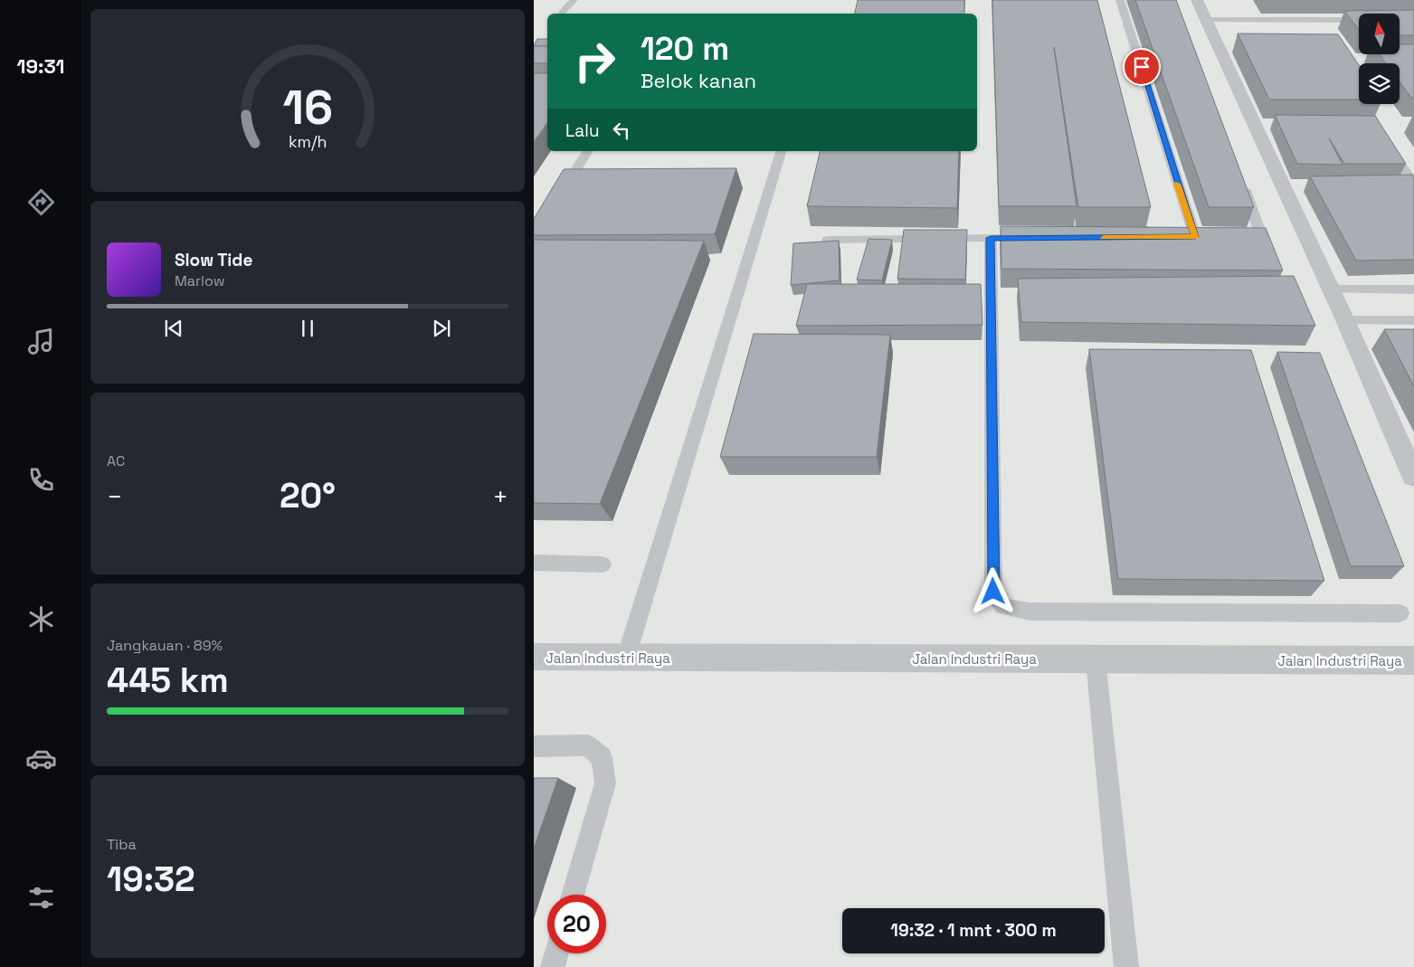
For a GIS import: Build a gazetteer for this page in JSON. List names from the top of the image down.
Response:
{
  "streets": {
    "street": ["Jalan Industri Raya"]
  },
  "north": "top",
  "page": {
    "tabs": "19:31",
    "turn": ["120 m", "Belok kanan"],
    "then": "Lalu",
    "song": ["Slow Tide", "Marlow"],
    "tile": [
      "AC",
      ["Jangkauan · 89%", "445 km"],
      ["Tiba", "19:32"]
    ],
    "heat": ["−", "20°", "+"],
    "limit": "20",
    "trip": "19:32 · 1 mnt · 300 m",
    "gauge": ["16", "km/h"]
  }
}
